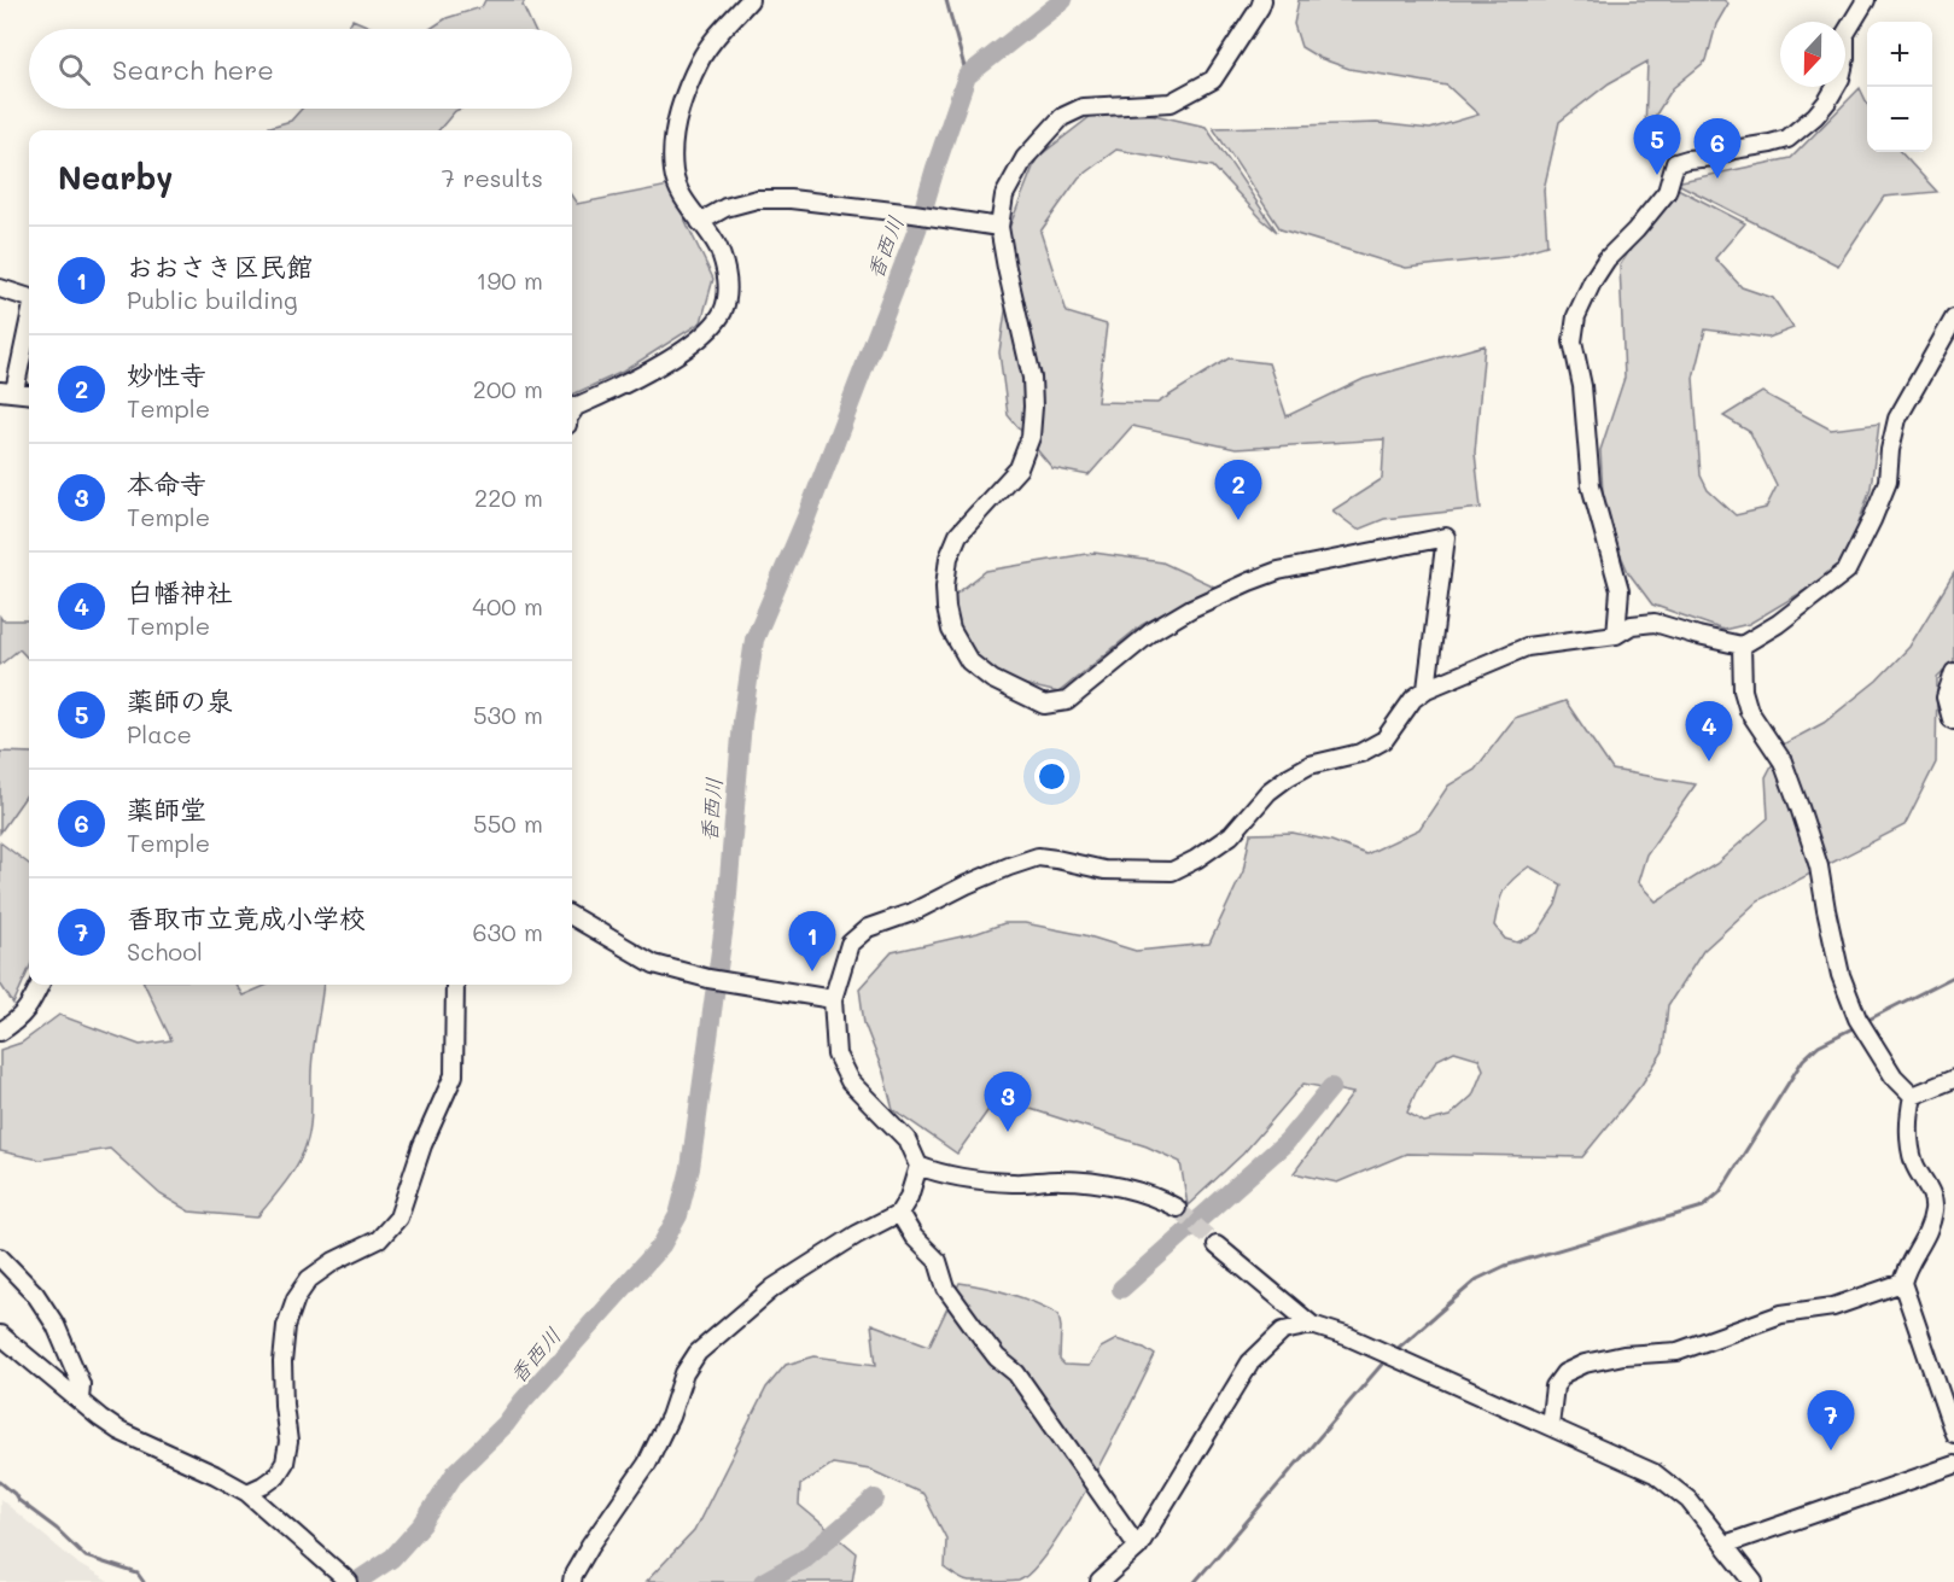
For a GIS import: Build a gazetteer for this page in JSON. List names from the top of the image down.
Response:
{
  "water": ["香西川"],
  "north": "bottom",
  "page": {
    "map_buttons": ["+", "−"],
    "search": "Search here",
    "pins": [
      "5",
      "6",
      "2",
      "4",
      "1",
      "3",
      "7"
    ],
    "heading": ["Nearby", "7 results"],
    "list": [
      {
        "mark": "1",
        "name": "おおさき区民館",
        "note": "Public building",
        "value": "190 m"
      },
      {
        "mark": "2",
        "name": "妙性寺",
        "note": "Temple",
        "value": "200 m"
      },
      {
        "mark": "3",
        "name": "本命寺",
        "note": "Temple",
        "value": "220 m"
      },
      {
        "mark": "4",
        "name": "白幡神社",
        "note": "Temple",
        "value": "400 m"
      },
      {
        "mark": "5",
        "name": "薬師の泉",
        "note": "Place",
        "value": "530 m"
      },
      {
        "mark": "6",
        "name": "薬師堂",
        "note": "Temple",
        "value": "550 m"
      },
      {
        "mark": "7",
        "name": "香取市立竟成小学校",
        "note": "School",
        "value": "630 m"
      }
    ]
  }
}
